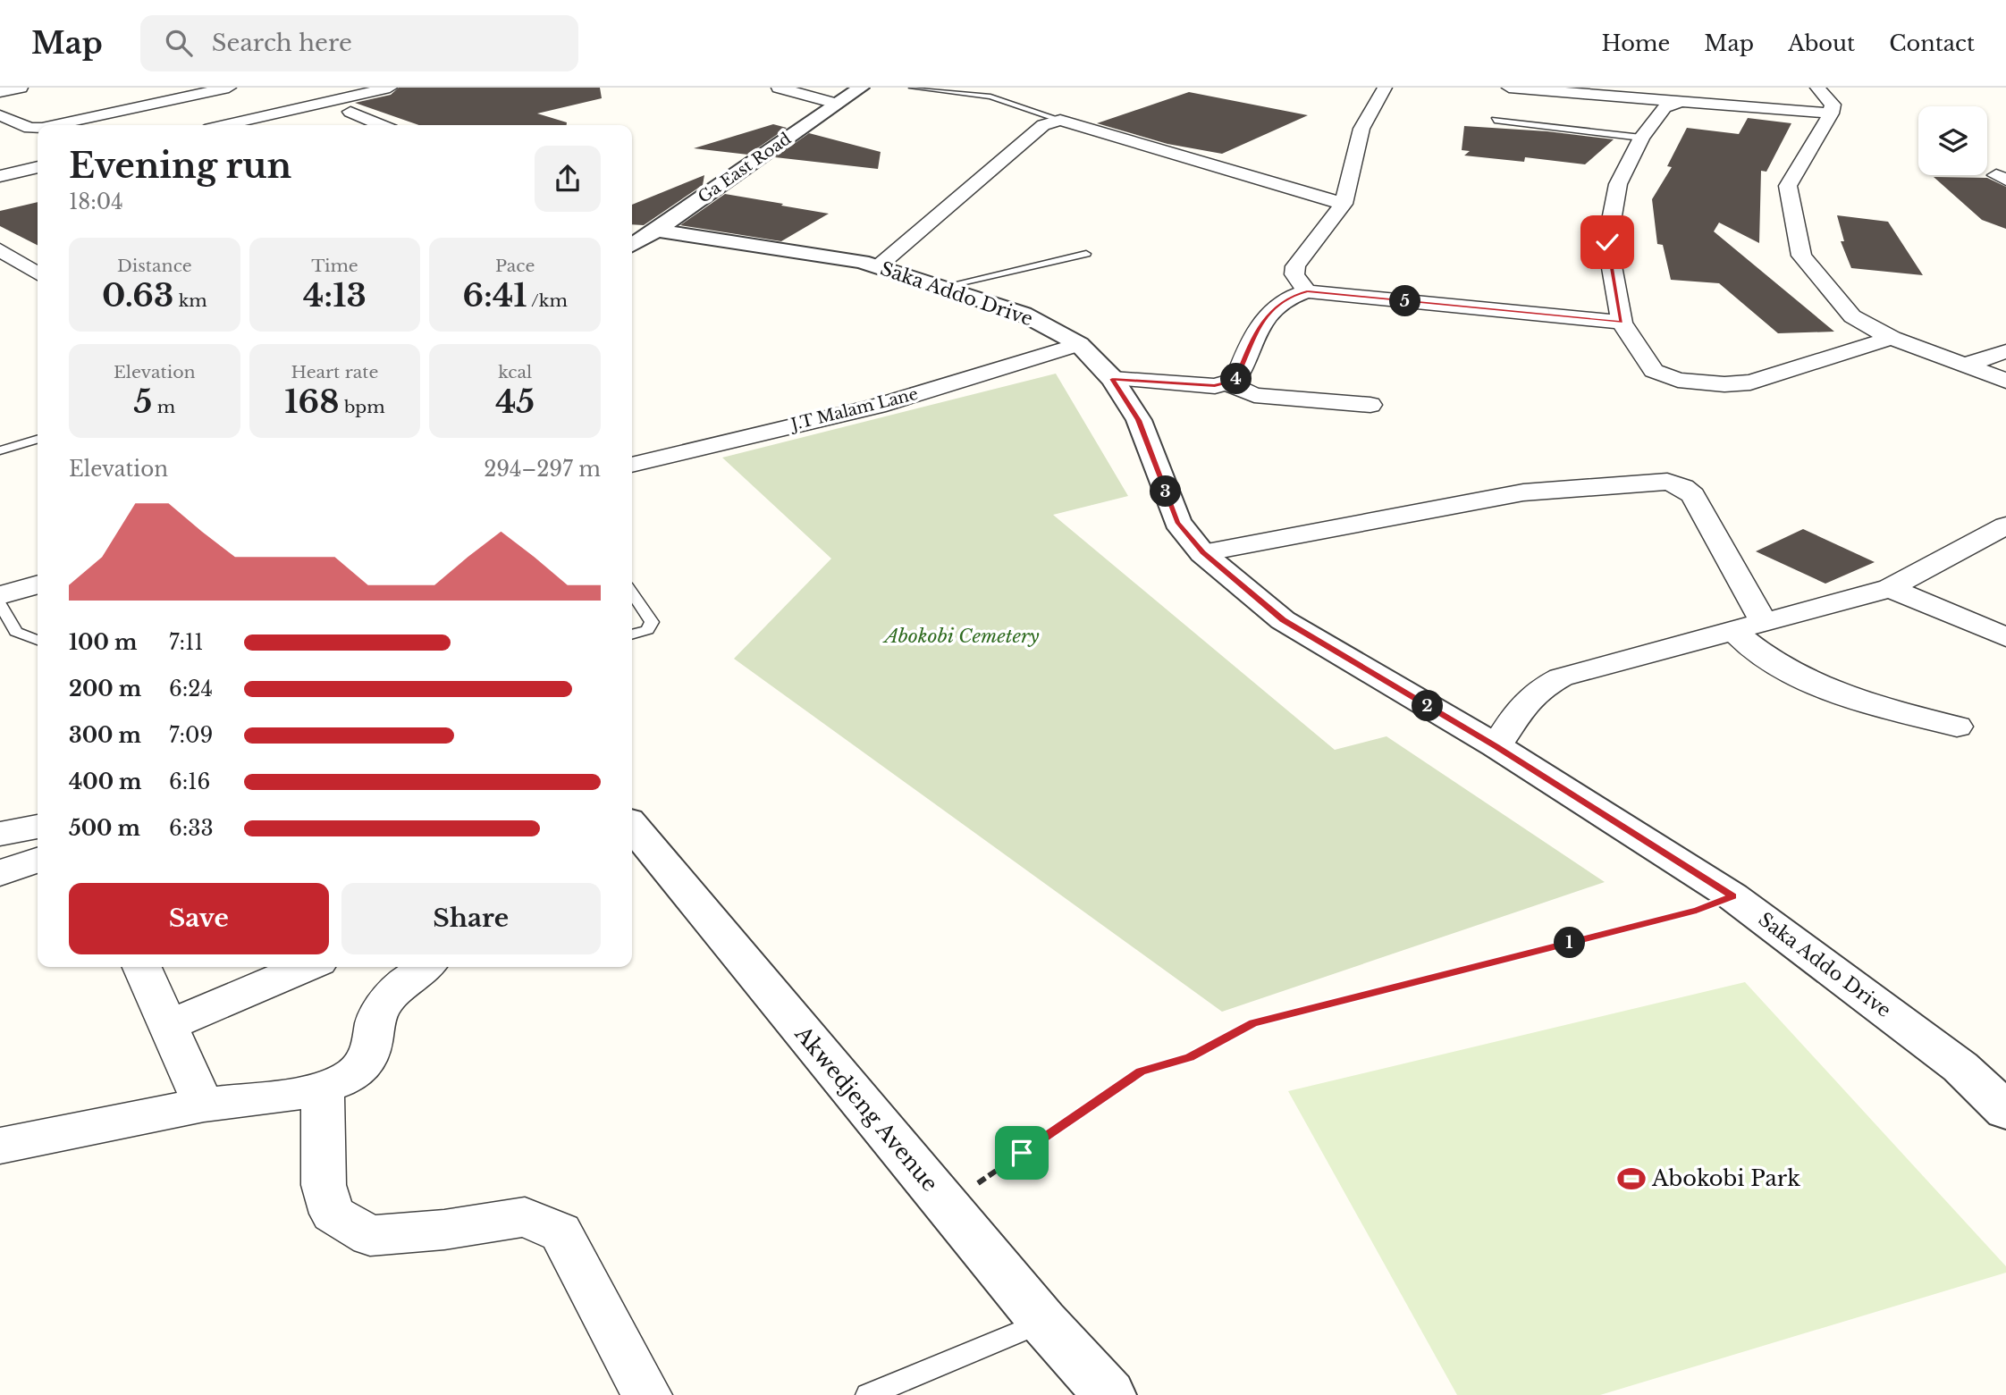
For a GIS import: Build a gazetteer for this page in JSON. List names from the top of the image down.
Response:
{
  "streets": {
    "street": [
      "Ga East Road",
      "Saka Addo Drive",
      "J.T Malam Lane",
      "Akwedjeng Avenue"
    ]
  },
  "crossings": [
    ["Ga East Road", "Saka Addo Drive"],
    ["Saka Addo Drive", "J.T Malam Lane"]
  ],
  "parks": ["Abokobi Cemetery"],
  "places": {
    "sports": ["Abokobi Park"]
  },
  "page": {
    "header": "Map",
    "search": "Search here",
    "nav": [
      "Home",
      "Map",
      "About",
      "Contact"
    ],
    "heading": ["Evening run", "18:04"],
    "stats": [
      ["Distance", "0.63 km"],
      ["Time", "4:13"],
      ["Pace", "6:41 /km"],
      ["Elevation", "5 m"],
      ["Heart rate", "168 bpm"],
      ["kcal", "45"]
    ],
    "pins": [
      "5",
      "4",
      "3",
      "2",
      "1"
    ],
    "chart": ["Elevation", "294–297 m"],
    "list": [
      {
        "name": "100 m",
        "note": "7:11"
      },
      {
        "name": "200 m",
        "note": "6:24"
      },
      {
        "name": "300 m",
        "note": "7:09"
      },
      {
        "name": "400 m",
        "note": "6:16"
      },
      {
        "name": "500 m",
        "note": "6:33"
      }
    ],
    "buttons": ["Save", "Share"]
  }
}
